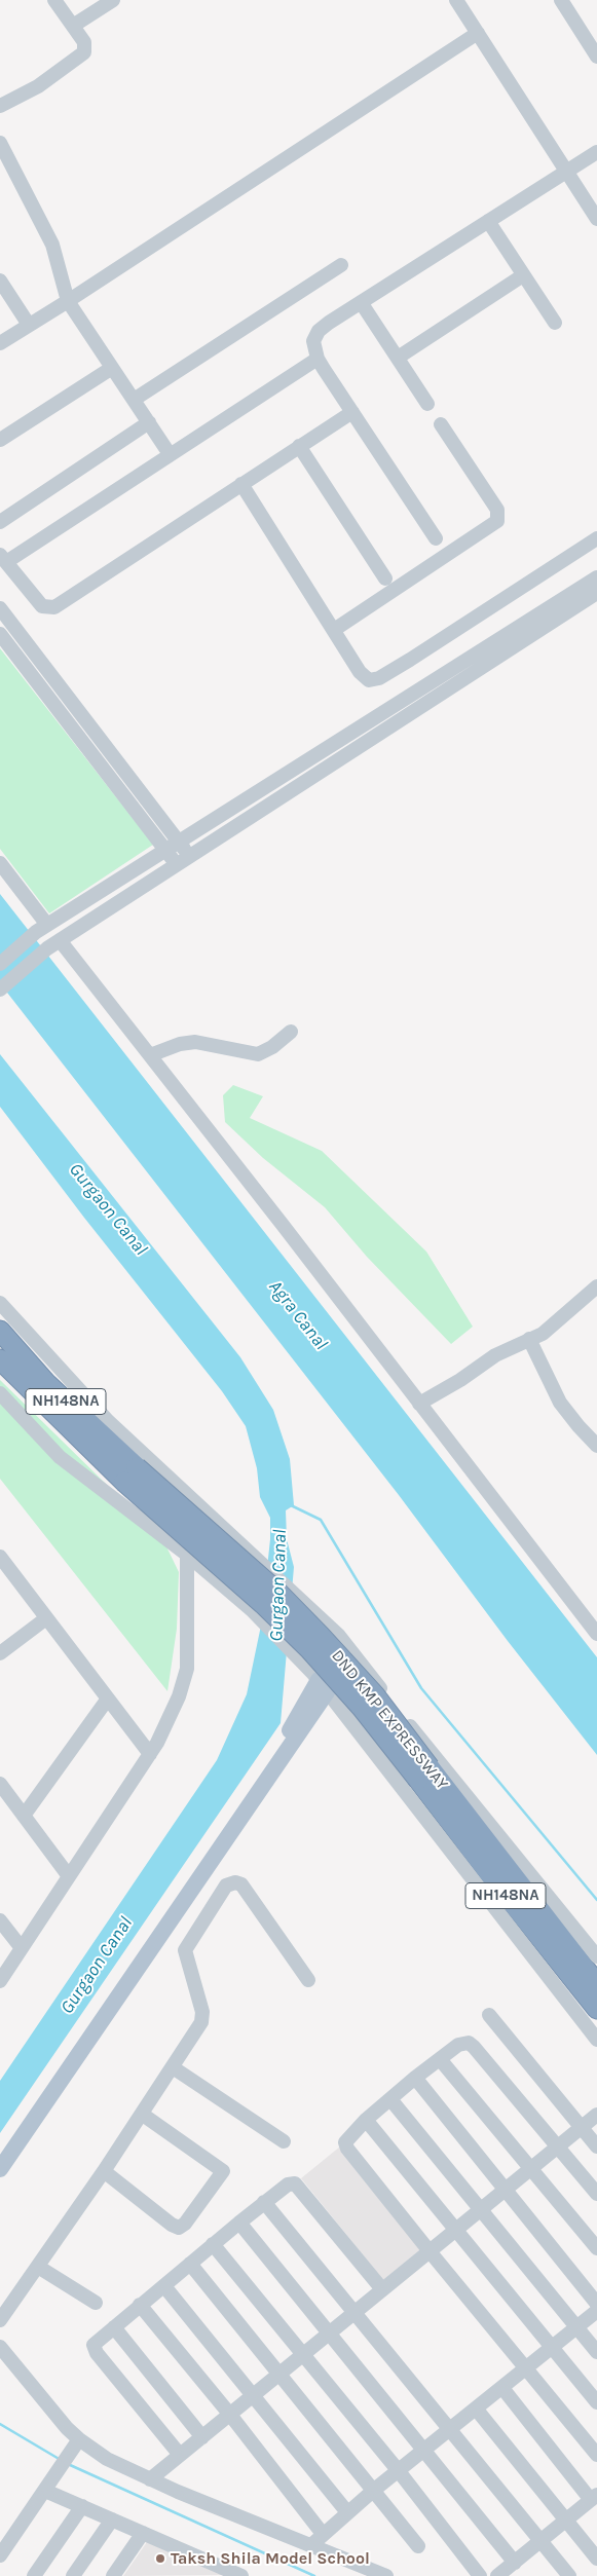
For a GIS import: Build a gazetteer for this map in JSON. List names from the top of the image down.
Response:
{
  "streets": {
    "highway": ["NH148NA", "DND KMP EXPRESSWAY"]
  },
  "water": ["Gurgaon Canal", "Agra Canal"],
  "places": ["Taksh Shila Model School"]
}
